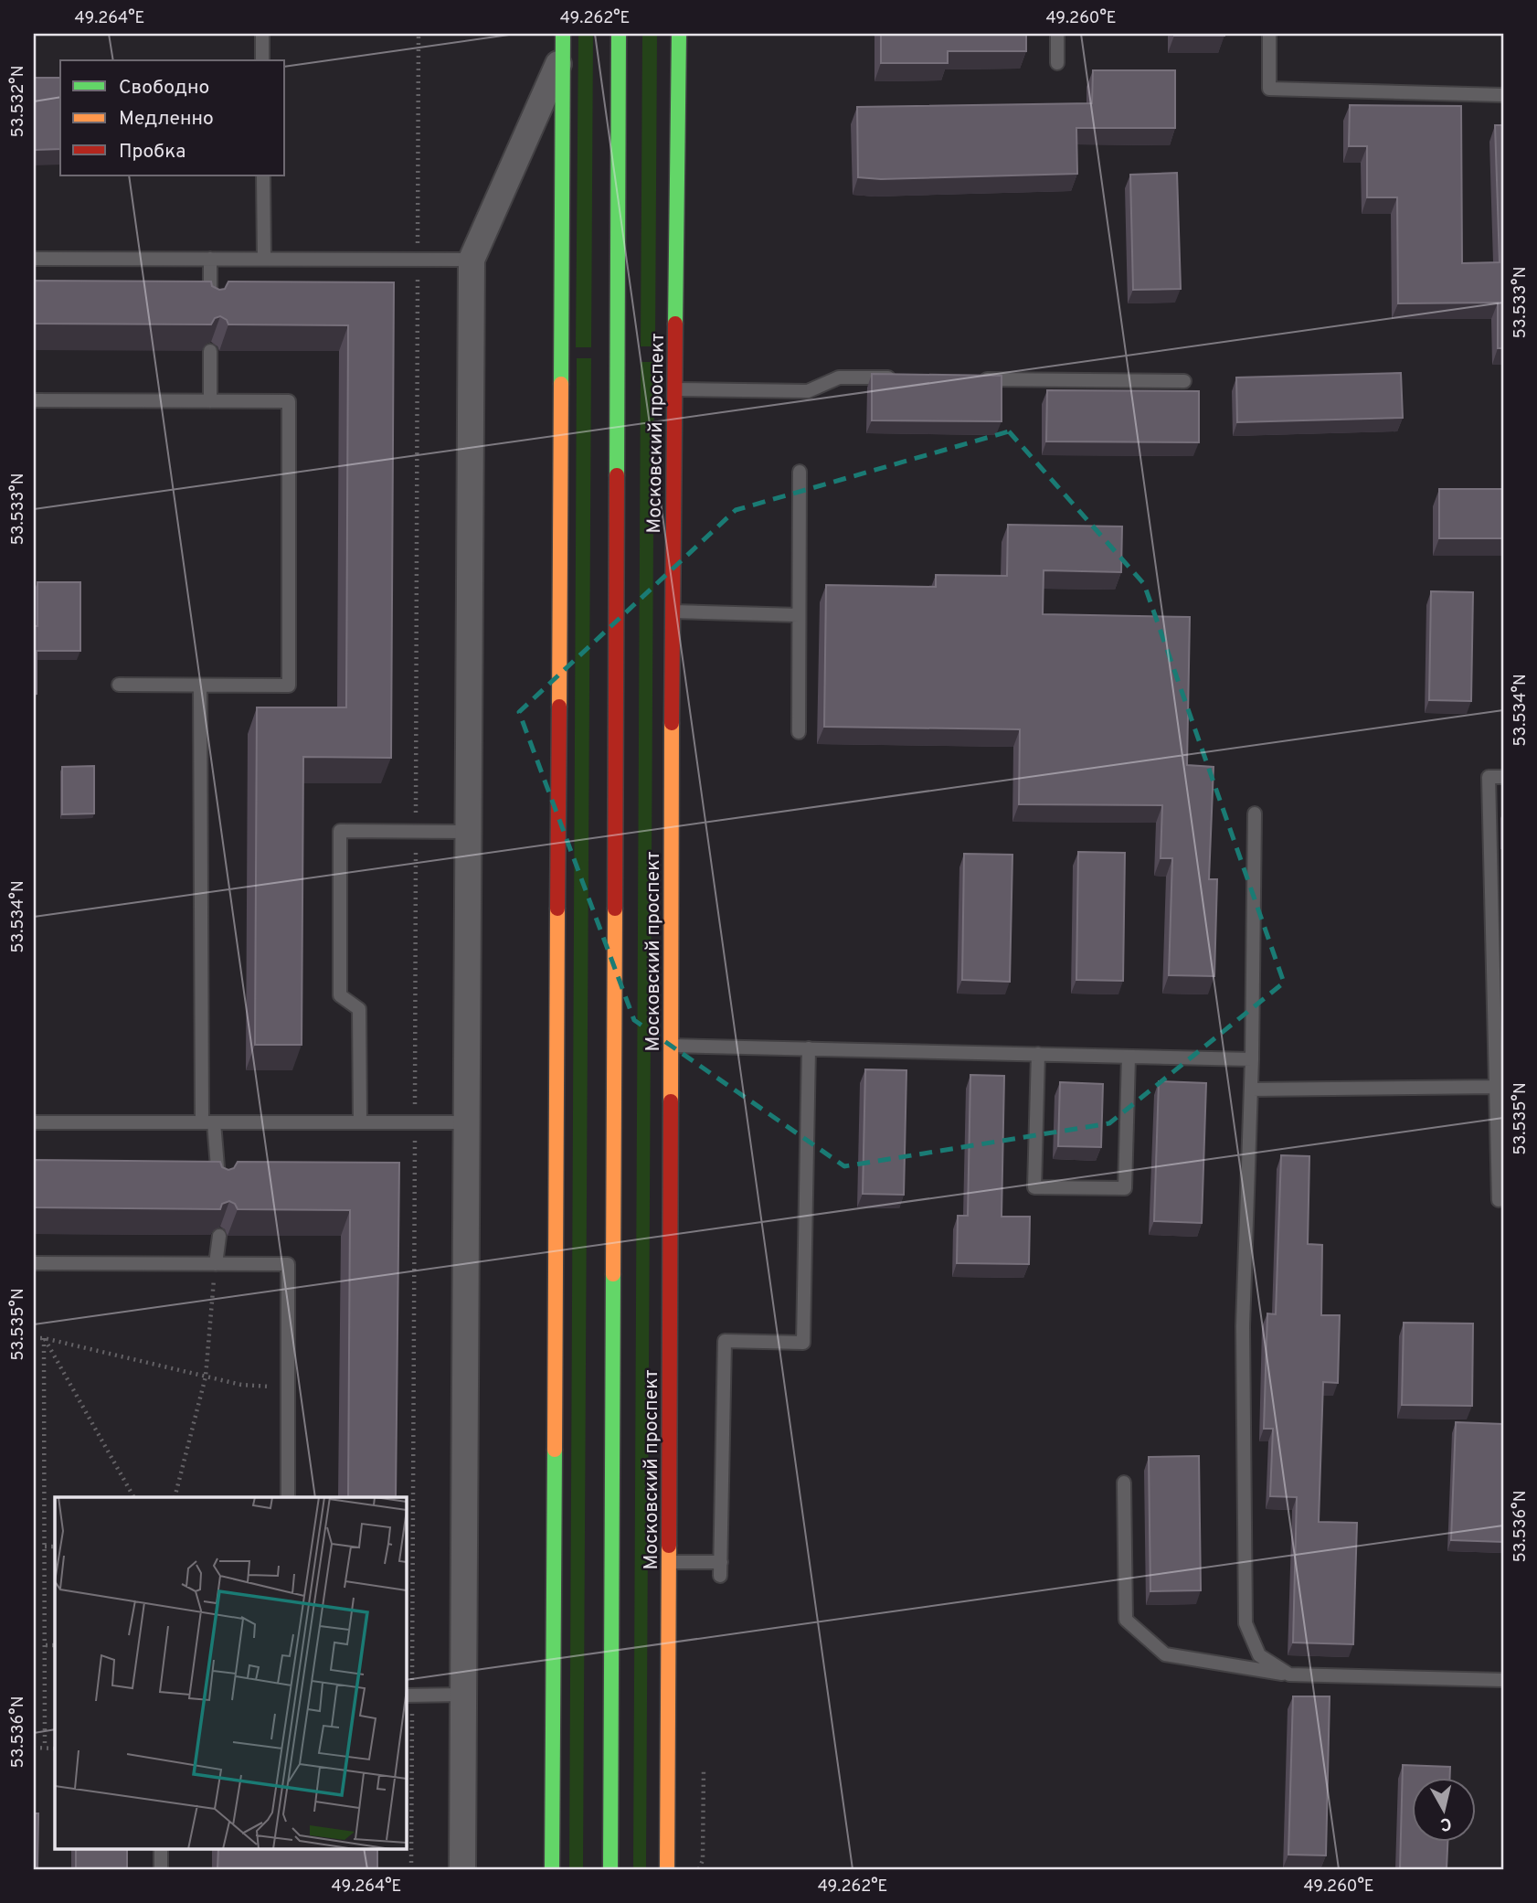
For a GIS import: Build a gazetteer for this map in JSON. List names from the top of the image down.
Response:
{
  "streets": {
    "main road": ["Московский проспект"]
  },
  "legend": ["Свободно", "Медленно", "Пробка"],
  "north": "bottom",
  "coordinates": [
    "49.264°E",
    "49.262°E",
    "49.260°E",
    "53.532°N",
    "53.533°N",
    "53.534°N",
    "53.535°N",
    "53.536°N"
  ]
}
